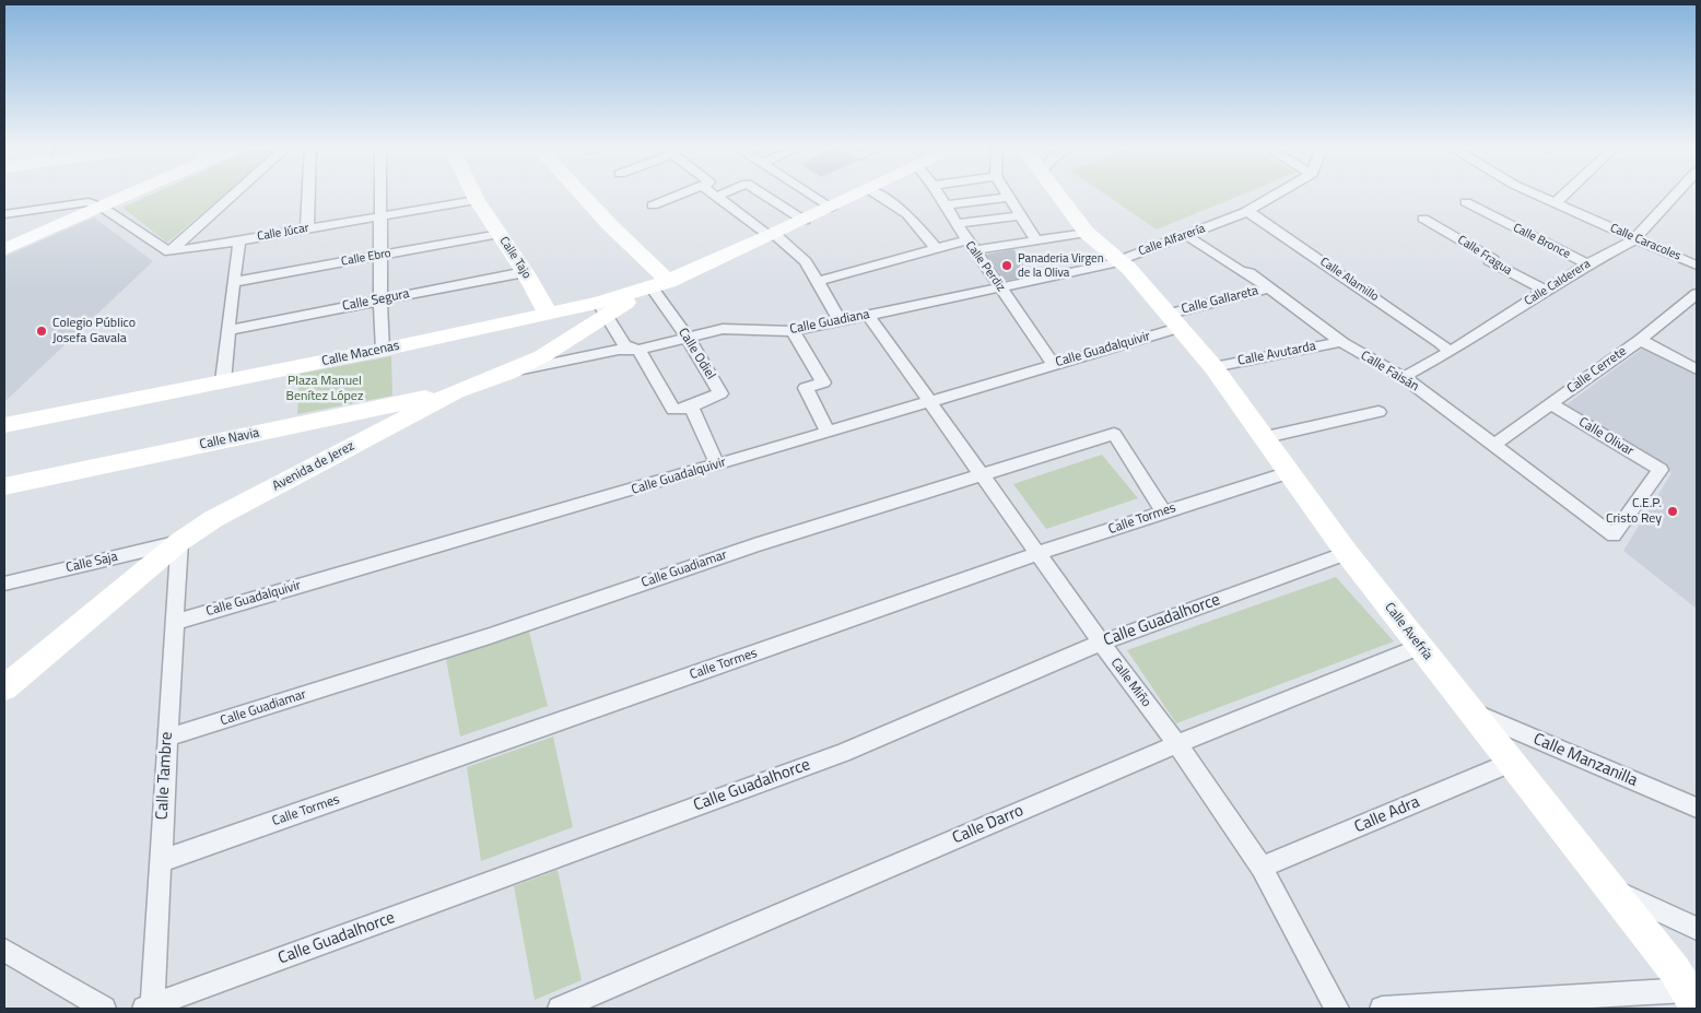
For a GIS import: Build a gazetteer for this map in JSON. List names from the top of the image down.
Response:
{
  "streets": {
    "street": [
      "Calle Júcar",
      "Calle Alfarería",
      "Calle Bronce",
      "Calle Caracoles",
      "Calle Fragua",
      "Calle Ebro",
      "Calle Tajo",
      "Calle Perdiz",
      "Calle Alamillo",
      "Calle Calderera",
      "Calle Segura",
      "Calle Gallareta",
      "Calle Guadiana",
      "Calle Guadalquivir",
      "Calle Macenas",
      "Calle Odiel",
      "Calle Avutarda",
      "Calle Cerrete",
      "Calle Faisán",
      "Calle Olivar",
      "Calle Navia",
      "Avenida de Jerez",
      "Calle Tormes",
      "Calle Saja",
      "Calle Guadiamar",
      "Calle Guadalhorce",
      "Calle Avefría",
      "Calle Miño",
      "Calle Manzanilla",
      "Calle Tambre",
      "Calle Adra",
      "Calle Darro"
    ]
  },
  "crossings": [
    ["Calle Júcar", "Calle Tajo"],
    ["Calle Alfarería", "Calle Alamillo"],
    ["Calle Alfarería", "Calle Guadiana"],
    ["Calle Alfarería", "Calle Faisán"],
    ["Calle Alfarería", "Calle Avefría"],
    ["Calle Bronce", "Calle Calderera"],
    ["Calle Caracoles", "Calle Calderera"],
    ["Calle Fragua", "Calle Calderera"],
    ["Calle Ebro", "Calle Tajo"],
    ["Calle Tajo", "Calle Segura"],
    ["Calle Tajo", "Calle Macenas"],
    ["Calle Perdiz", "Calle Guadiana"],
    ["Calle Perdiz", "Calle Guadalquivir"],
    ["Calle Alamillo", "Calle Calderera"],
    ["Calle Calderera", "Calle Faisán"],
    ["Calle Gallareta", "Calle Guadalquivir"],
    ["Calle Gallareta", "Calle Faisán"],
    ["Calle Gallareta", "Calle Avefría"],
    ["Calle Guadiana", "Calle Odiel"],
    ["Calle Guadiana", "Avenida de Jerez"],
    ["Calle Guadiana", "Calle Avefría"],
    ["Calle Guadiana", "Calle Miño"],
    ["Calle Guadalquivir", "Calle Avefría"],
    ["Calle Guadalquivir", "Calle Miño"],
    ["Calle Guadalquivir", "Calle Tambre"],
    ["Calle Macenas", "Avenida de Jerez"],
    ["Calle Odiel", "Avenida de Jerez"],
    ["Calle Avutarda", "Calle Faisán"],
    ["Calle Avutarda", "Calle Avefría"],
    ["Calle Cerrete", "Calle Faisán"],
    ["Calle Cerrete", "Calle Olivar"],
    ["Calle Faisán", "Calle Olivar"],
    ["Calle Navia", "Avenida de Jerez"],
    ["Avenida de Jerez", "Calle Saja"],
    ["Avenida de Jerez", "Calle Tambre"],
    ["Calle Tormes", "Calle Guadiamar"],
    ["Calle Tormes", "Calle Avefría"],
    ["Calle Tormes", "Calle Miño"],
    ["Calle Tormes", "Calle Tambre"],
    ["Calle Saja", "Calle Tambre"],
    ["Calle Guadiamar", "Calle Miño"],
    ["Calle Guadiamar", "Calle Tambre"],
    ["Calle Guadalhorce", "Calle Avefría"],
    ["Calle Guadalhorce", "Calle Miño"],
    ["Calle Guadalhorce", "Calle Tambre"],
    ["Calle Avefría", "Calle Manzanilla"],
    ["Calle Avefría", "Calle Adra"],
    ["Calle Avefría", "Calle Darro"],
    ["Calle Miño", "Calle Adra"],
    ["Calle Miño", "Calle Darro"]
  ],
  "parks": ["Plaza Manuel Benítez López"],
  "places": ["Panaderia Virgen de la Oliva", "Colegio Público Josefa Gavala", "C.E.P. Cristo Rey"]
}
